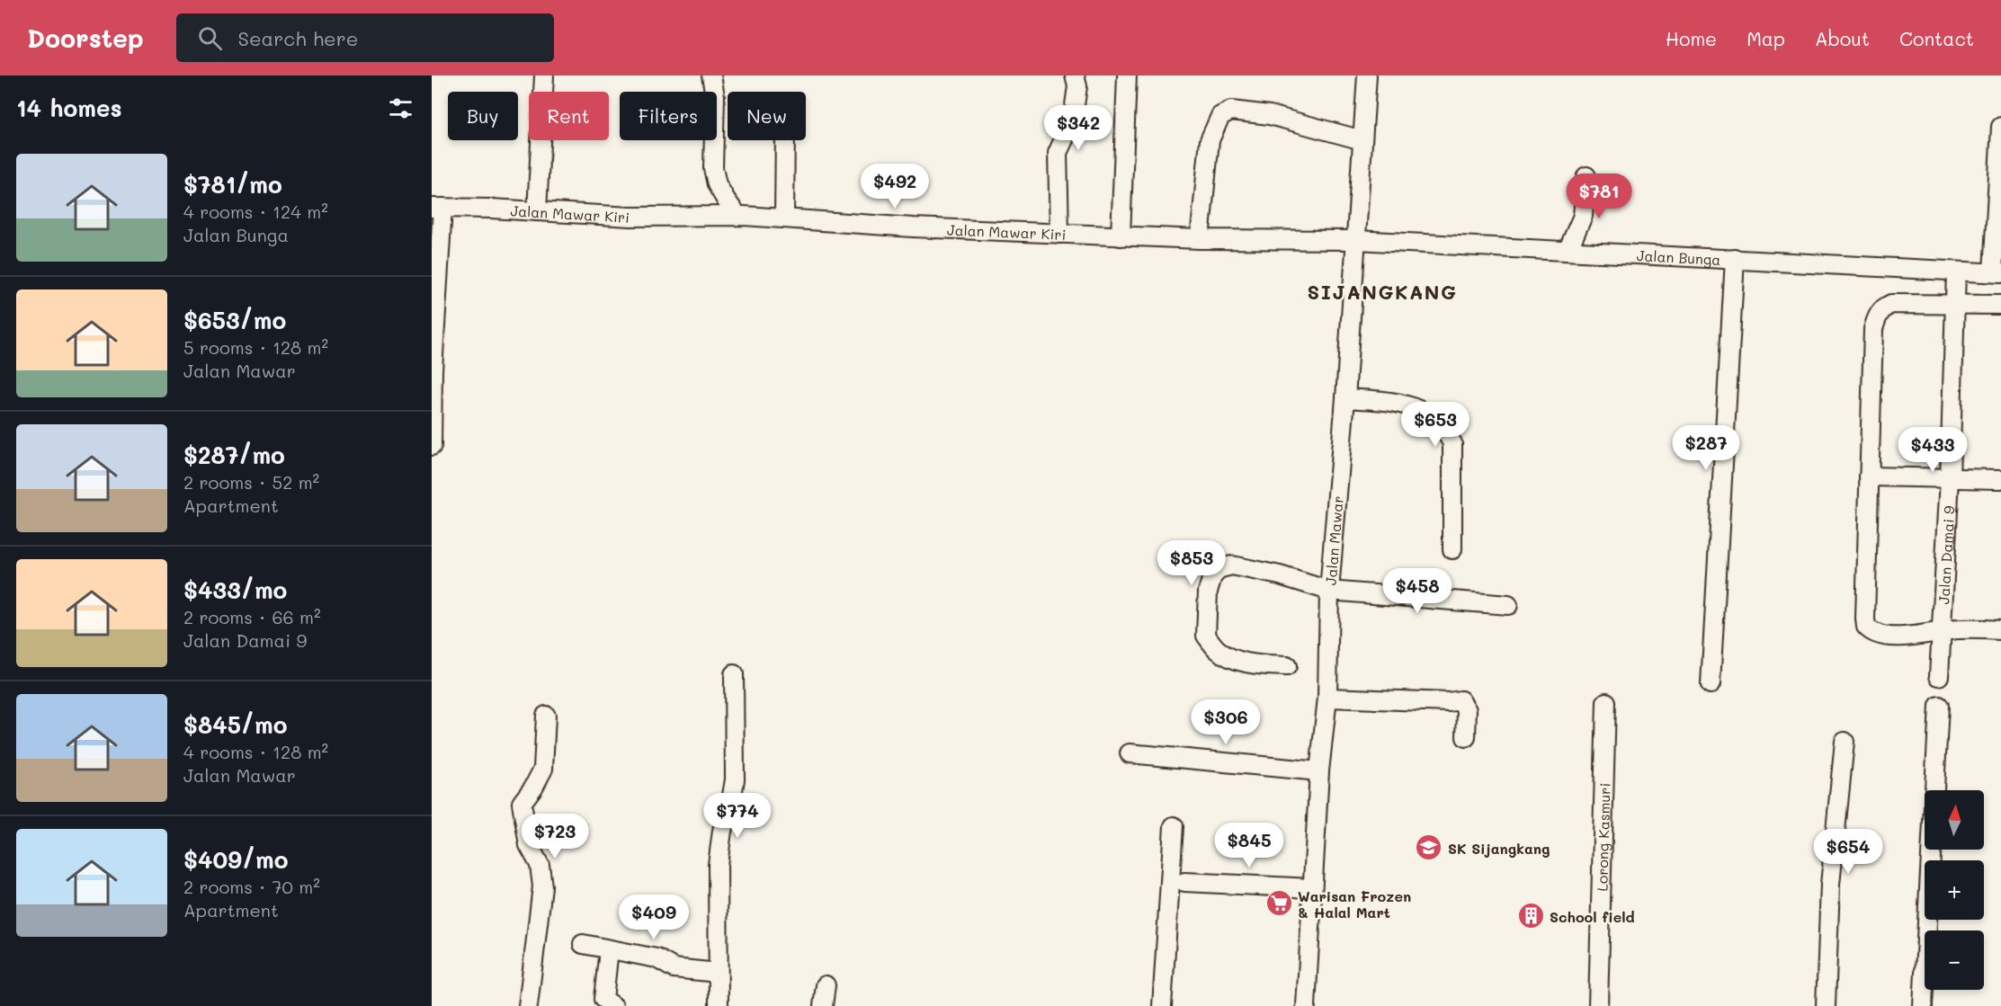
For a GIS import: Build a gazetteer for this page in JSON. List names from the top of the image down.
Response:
{
  "streets": {
    "street": [
      "Jalan Mawar Kiri",
      "Jalan Bunga",
      "Jalan Mawar",
      "Jalan Damai 9",
      "Lorong Kasmuri"
    ]
  },
  "crossings": [
    ["Jalan Mawar Kiri", "Jalan Bunga"],
    ["Jalan Mawar Kiri", "Jalan Mawar"],
    ["Jalan Bunga", "Jalan Mawar"],
    ["Jalan Bunga", "Jalan Damai 9"]
  ],
  "districts": ["SIJANGKANG"],
  "places": {
    "school or university": ["SK Sijangkang"],
    "supermarket": ["Warisan Frozen & Halal Mart"],
    "building": ["School field"]
  },
  "north": "top",
  "page": {
    "header": "Doorstep",
    "search": "Search here",
    "nav": [
      "Home",
      "Map",
      "About",
      "Contact"
    ],
    "heading": "14 homes",
    "chip": [
      "Buy",
      "Rent",
      "Filters",
      "New"
    ],
    "price": [
      "$342",
      "$492",
      "$781",
      "$653",
      "$287",
      "$433",
      "$853",
      "$458",
      "$306",
      "$774",
      "$723",
      "$845",
      "$654",
      "$409"
    ],
    "list": [
      {
        "name": "$781/mo",
        "note": "4 rooms · 124 m² · Jalan Bunga"
      },
      {
        "name": "$653/mo",
        "note": "5 rooms · 128 m² · Jalan Mawar"
      },
      {
        "name": "$287/mo",
        "note": "2 rooms · 52 m² · Apartment"
      },
      {
        "name": "$433/mo",
        "note": "2 rooms · 66 m² · Jalan Damai 9"
      },
      {
        "name": "$845/mo",
        "note": "4 rooms · 128 m² · Jalan Mawar"
      },
      {
        "name": "$409/mo",
        "note": "2 rooms · 70 m² · Apartment"
      }
    ],
    "map_buttons": ["+", "−"]
  }
}
